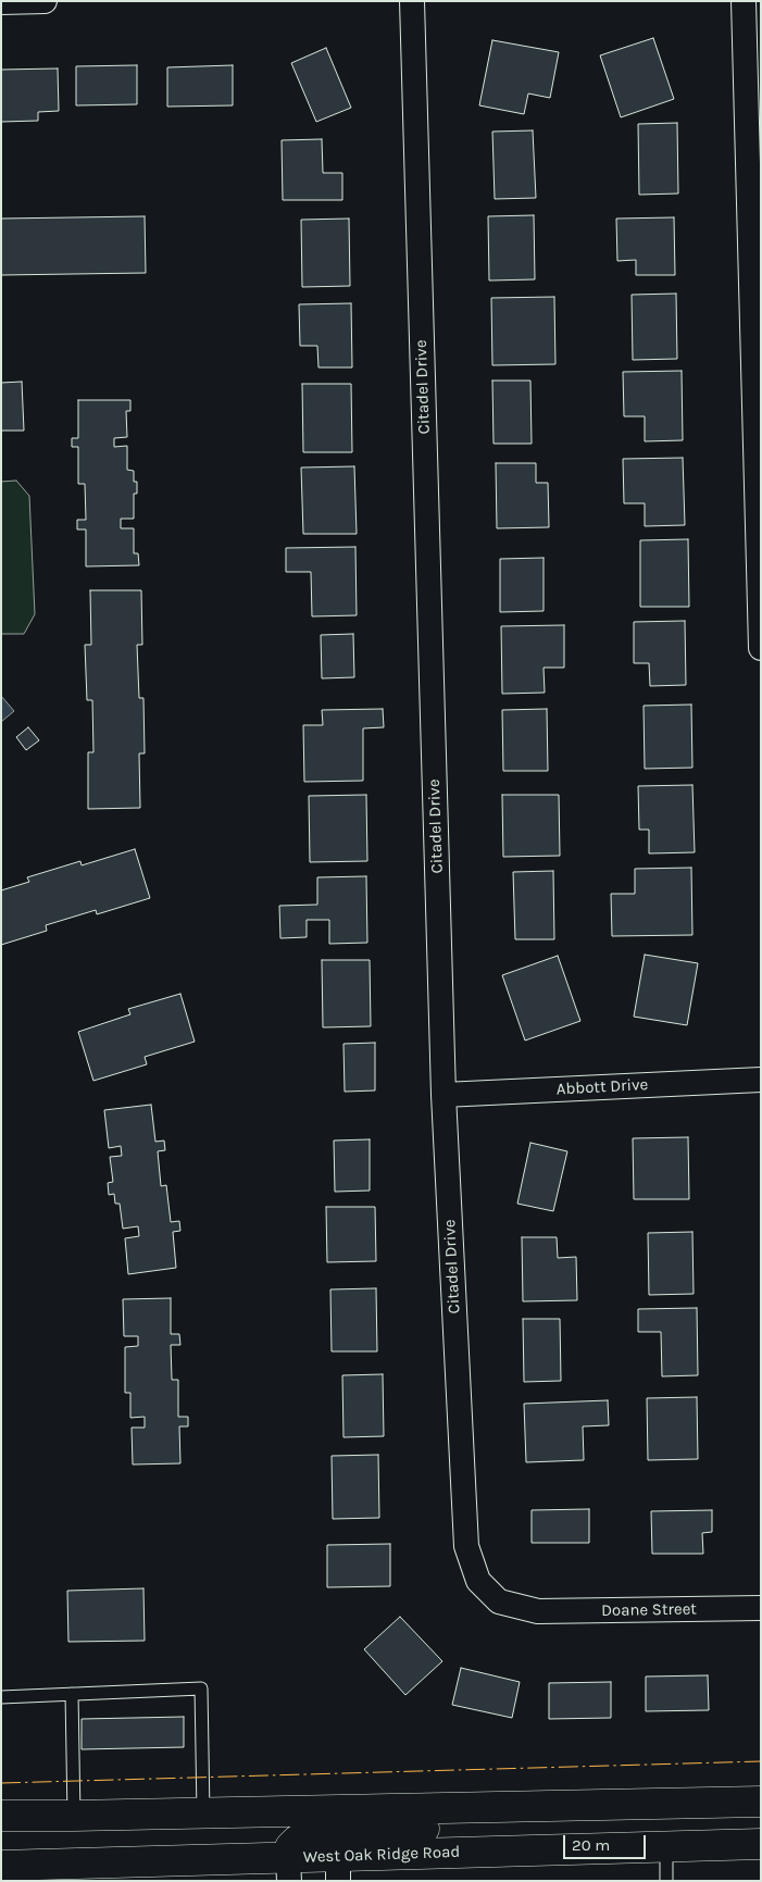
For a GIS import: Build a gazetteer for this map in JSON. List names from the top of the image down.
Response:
{
  "streets": {
    "street": [
      "Citadel Drive",
      "Abbott Drive",
      "Doane Street",
      "West Oak Ridge Road"
    ]
  },
  "crossings": [
    ["Citadel Drive", "Abbott Drive"],
    ["Citadel Drive", "Doane Street"]
  ],
  "scale_bar": "20 m"
}
